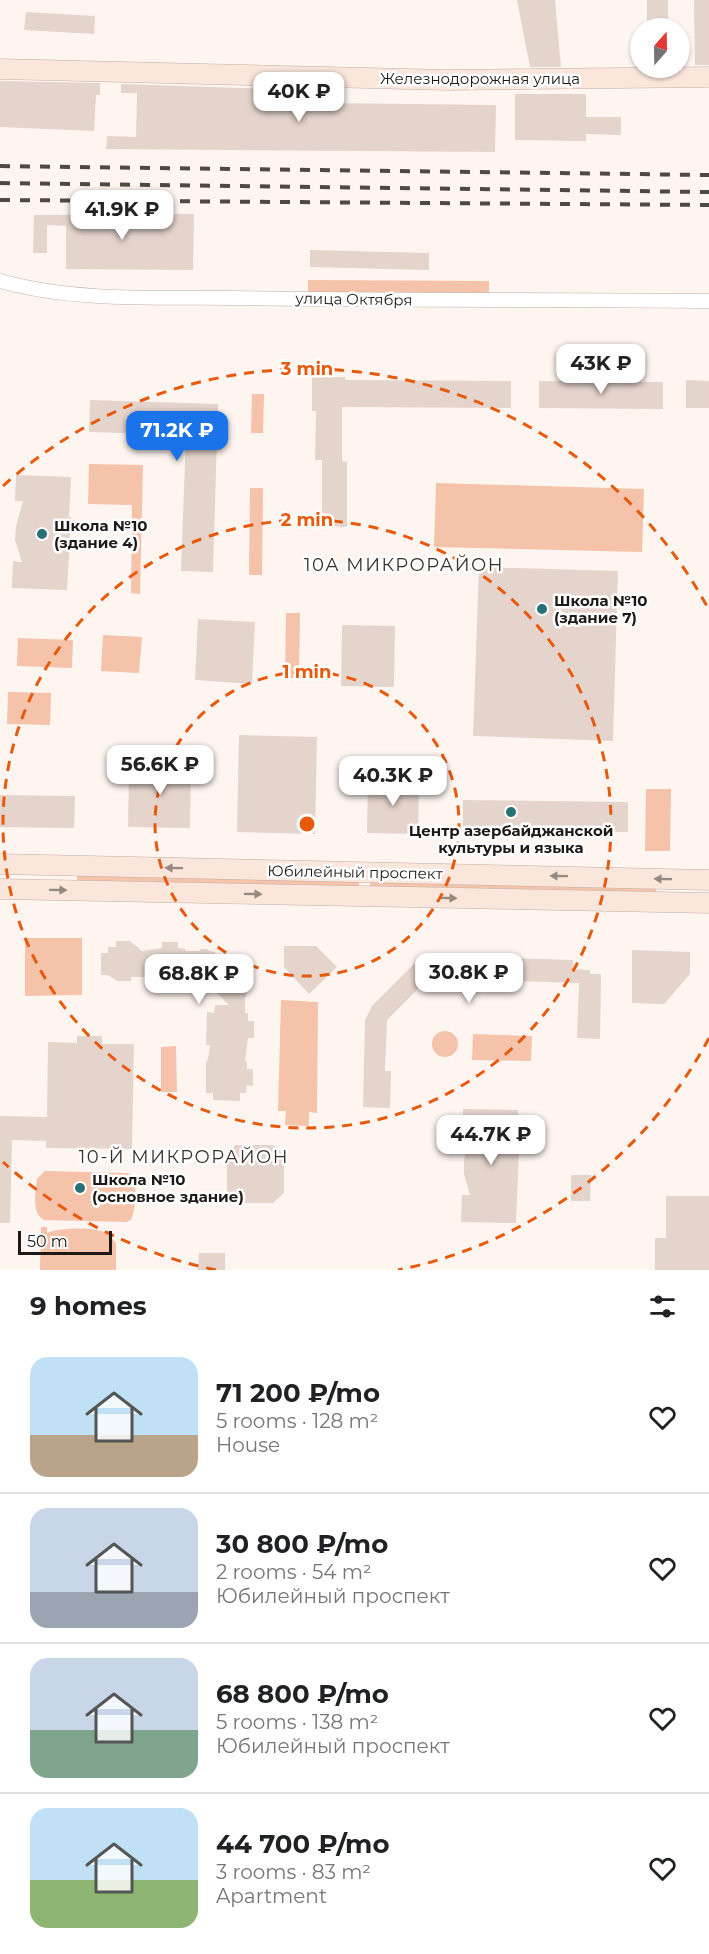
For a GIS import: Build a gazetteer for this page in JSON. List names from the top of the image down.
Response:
{
  "streets": {
    "street": ["Железнодорожная улица", "улица Октября", "Юбилейный проспект"]
  },
  "districts": ["10А МИКРОРАЙОН", "10-Й МИКРОРАЙОН"],
  "places": [
    "Школа №10 (здание 4)",
    "Школа №10 (здание 7)",
    "Центр азербайджанской культуры и языка",
    "Школа №10 (основное здание)"
  ],
  "scale_bar": "50 m",
  "north": "top",
  "page": {
    "price": [
      "40K ₽",
      "41.9K ₽",
      "43K ₽",
      "71.2K ₽",
      "56.6K ₽",
      "40.3K ₽",
      "30.8K ₽",
      "68.8K ₽",
      "44.7K ₽"
    ],
    "scale": "50 m",
    "heading": "9 homes",
    "list": [
      {
        "name": "71 200 ₽/mo",
        "note": "5 rooms · 128 m² · House"
      },
      {
        "name": "30 800 ₽/mo",
        "note": "2 rooms · 54 m² · Юбилейный проспект"
      },
      {
        "name": "68 800 ₽/mo",
        "note": "5 rooms · 138 m² · Юбилейный проспект"
      },
      {
        "name": "44 700 ₽/mo",
        "note": "3 rooms · 83 m² · Apartment"
      }
    ]
  },
  "rings": ["3 min", "2 min", "1 min"]
}
